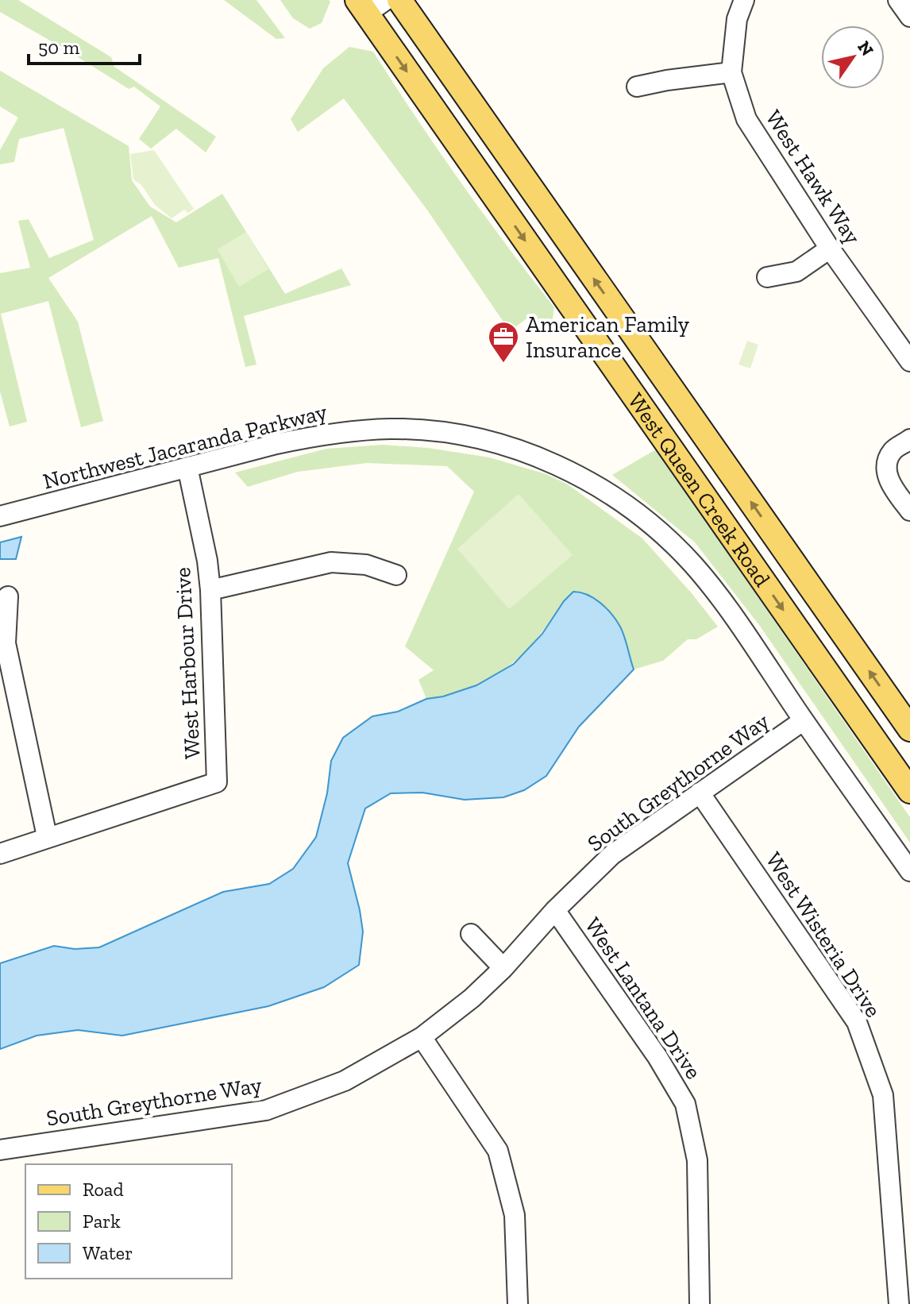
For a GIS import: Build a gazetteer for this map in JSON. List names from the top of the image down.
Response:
{
  "streets": {
    "main road": ["West Queen Creek Road"],
    "street": [
      "West Hawk Way",
      "Northwest Jacaranda Parkway",
      "West Harbour Drive",
      "South Greythorne Way",
      "West Wisteria Drive",
      "West Lantana Drive"
    ]
  },
  "crossings": [
    ["Northwest Jacaranda Parkway", "West Harbour Drive"],
    ["Northwest Jacaranda Parkway", "South Greythorne Way"],
    ["South Greythorne Way", "West Wisteria Drive"],
    ["South Greythorne Way", "West Lantana Drive"]
  ],
  "places": {
    "office": ["American Family Insurance"]
  },
  "legend": ["Road", "Park", "Water"],
  "scale_bar": "50 m",
  "north": "top right"
}
